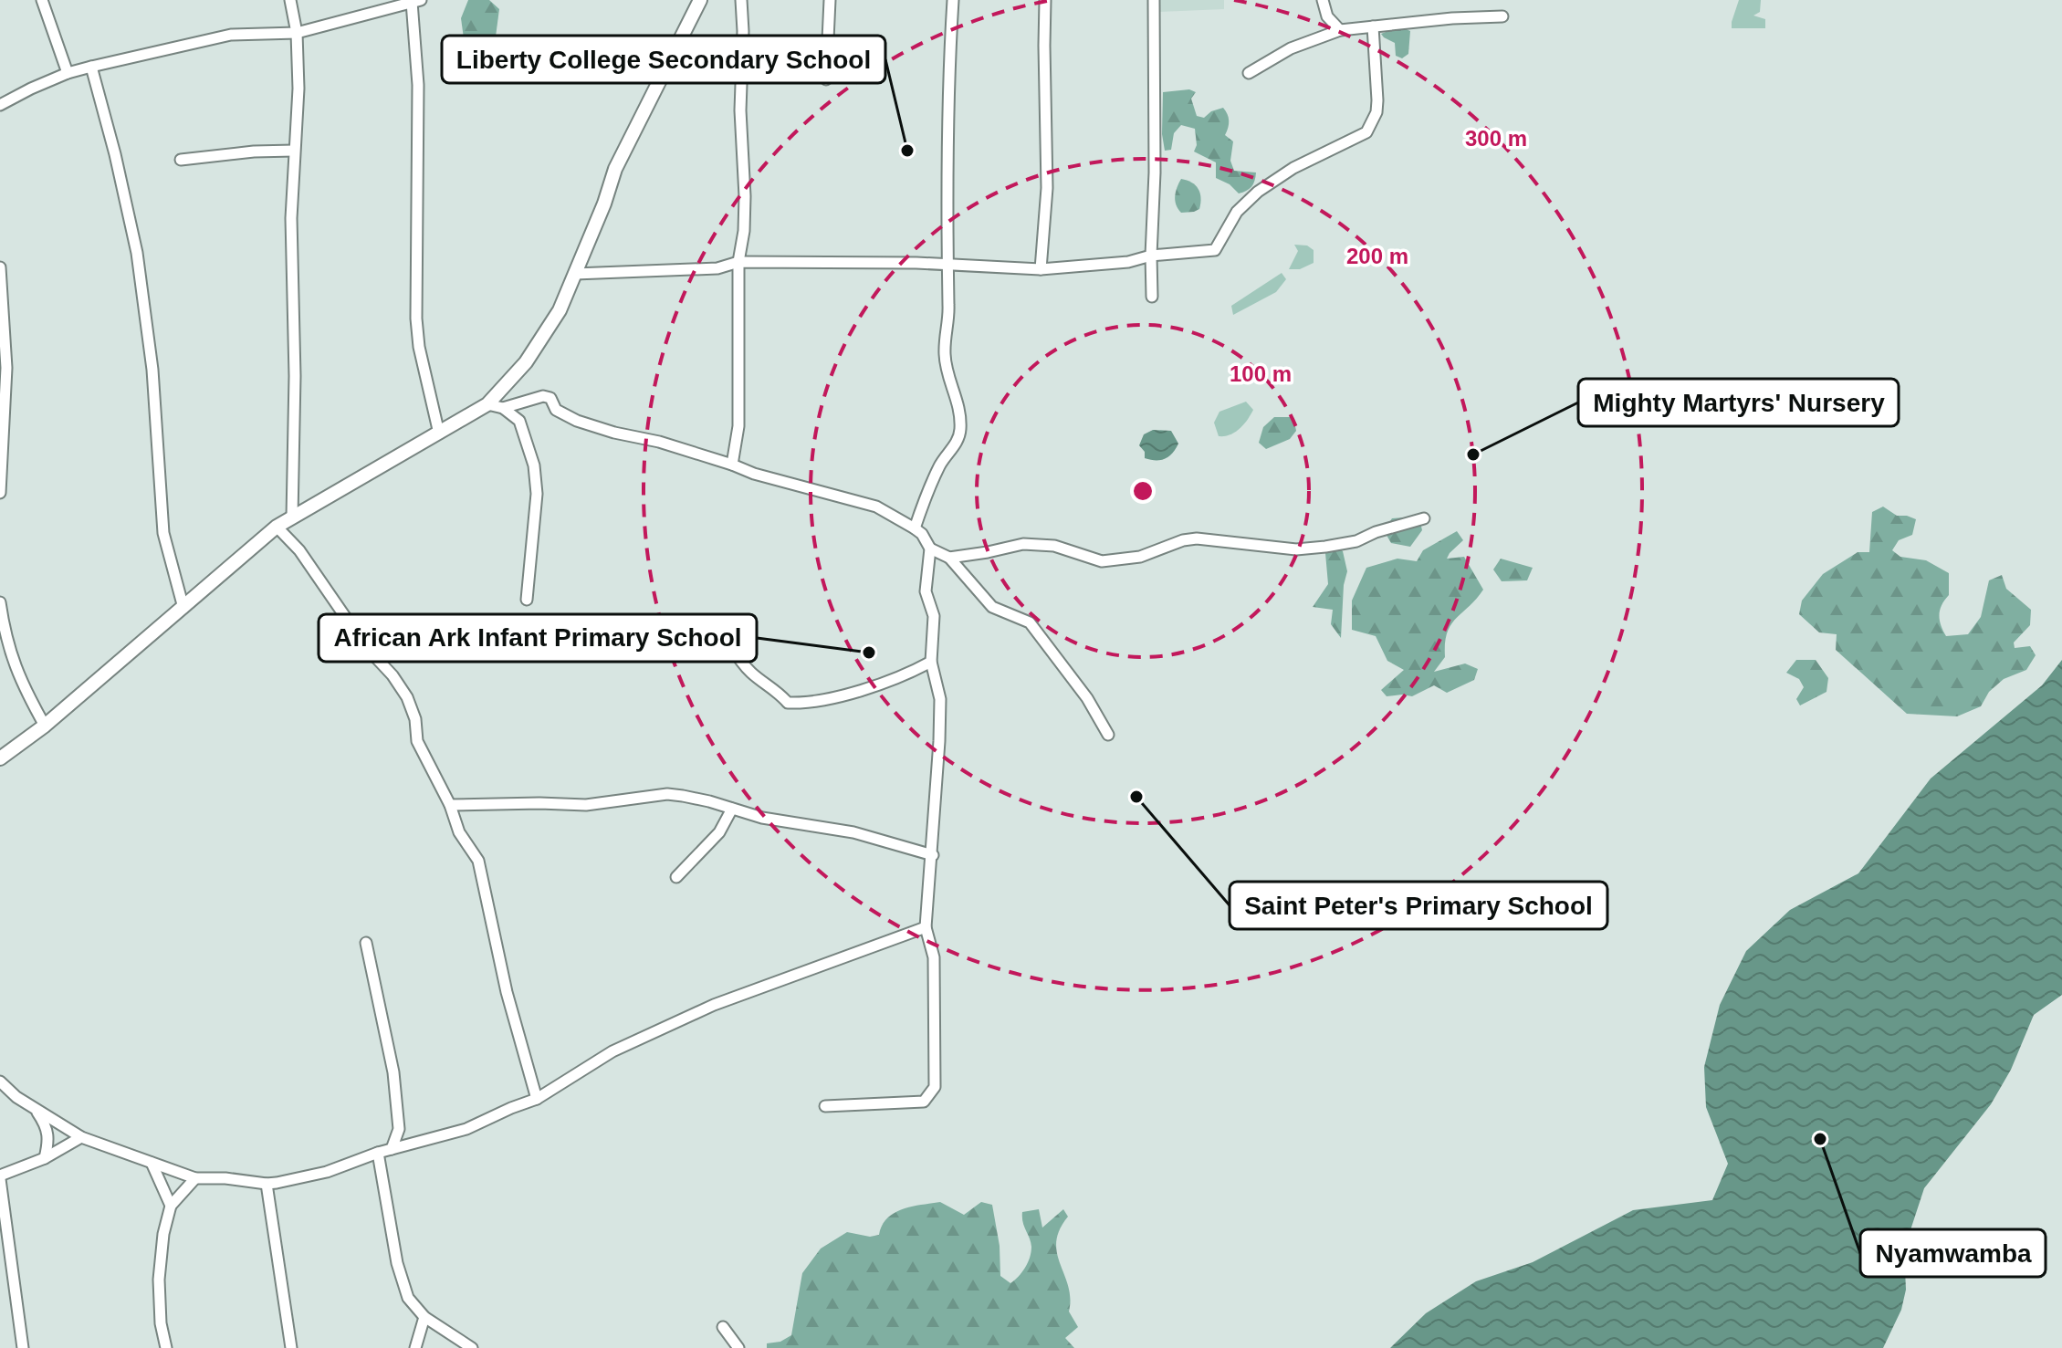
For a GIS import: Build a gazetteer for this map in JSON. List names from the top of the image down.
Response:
{
  "places": [
    "Liberty College Secondary School",
    "Mighty Martyrs' Nursery",
    "African Ark Infant Primary School",
    "Saint Peter's Primary School",
    "Nyamwamba"
  ],
  "rings": ["300 m", "200 m", "100 m"]
}
